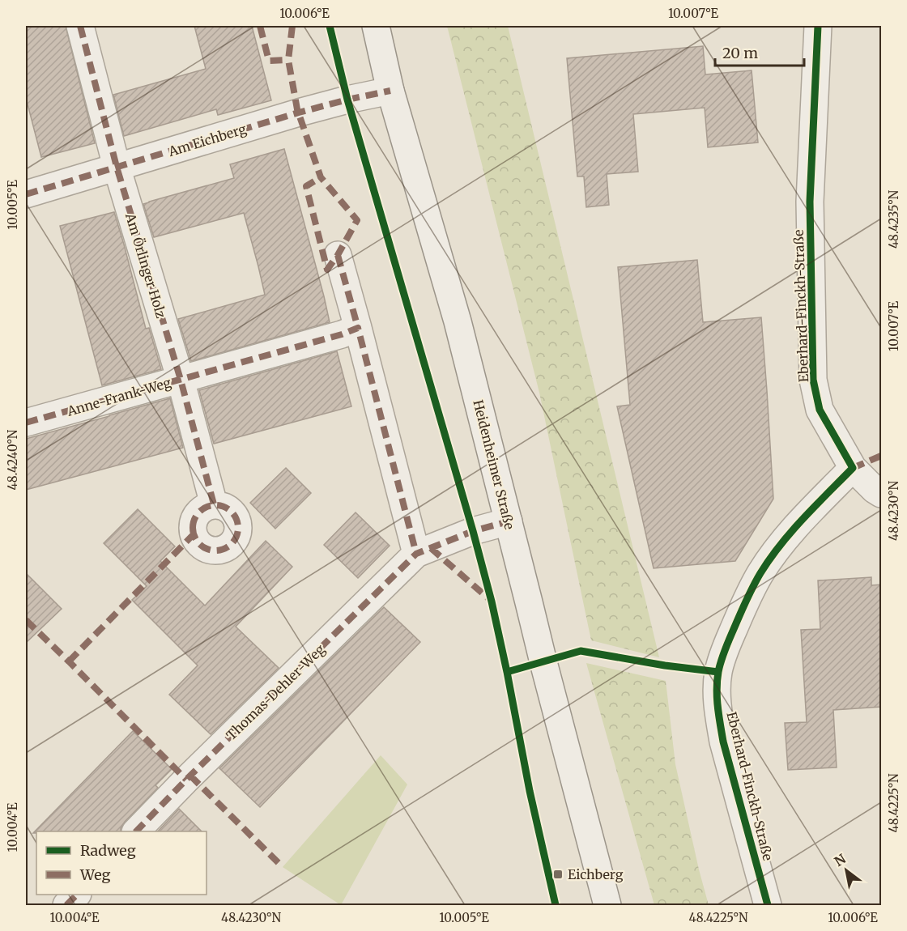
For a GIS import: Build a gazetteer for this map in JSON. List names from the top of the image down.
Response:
{
  "streets": {
    "street": [
      "Am Eichberg",
      "Am Örlinger Holz",
      "Eberhard-Finckh-Straße",
      "Anne-Frank-Weg",
      "Heidenheimer Straße",
      "Thomas-Dehler-Weg"
    ]
  },
  "crossings": [
    ["Am Eichberg", "Am Örlinger Holz"],
    ["Am Eichberg", "Heidenheimer Straße"],
    ["Am Örlinger Holz", "Anne-Frank-Weg"],
    ["Heidenheimer Straße", "Thomas-Dehler-Weg"]
  ],
  "places": {
    "transit": ["Eichberg"]
  },
  "legend": ["Radweg", "Weg"],
  "scale_bar": "20 m",
  "north": "top left",
  "coordinates": [
    "10.006°E",
    "10.007°E",
    "10.005°E",
    "48.4235°N",
    "48.4240°N",
    "48.4230°N",
    "48.4225°N",
    "10.004°E"
  ]
}
